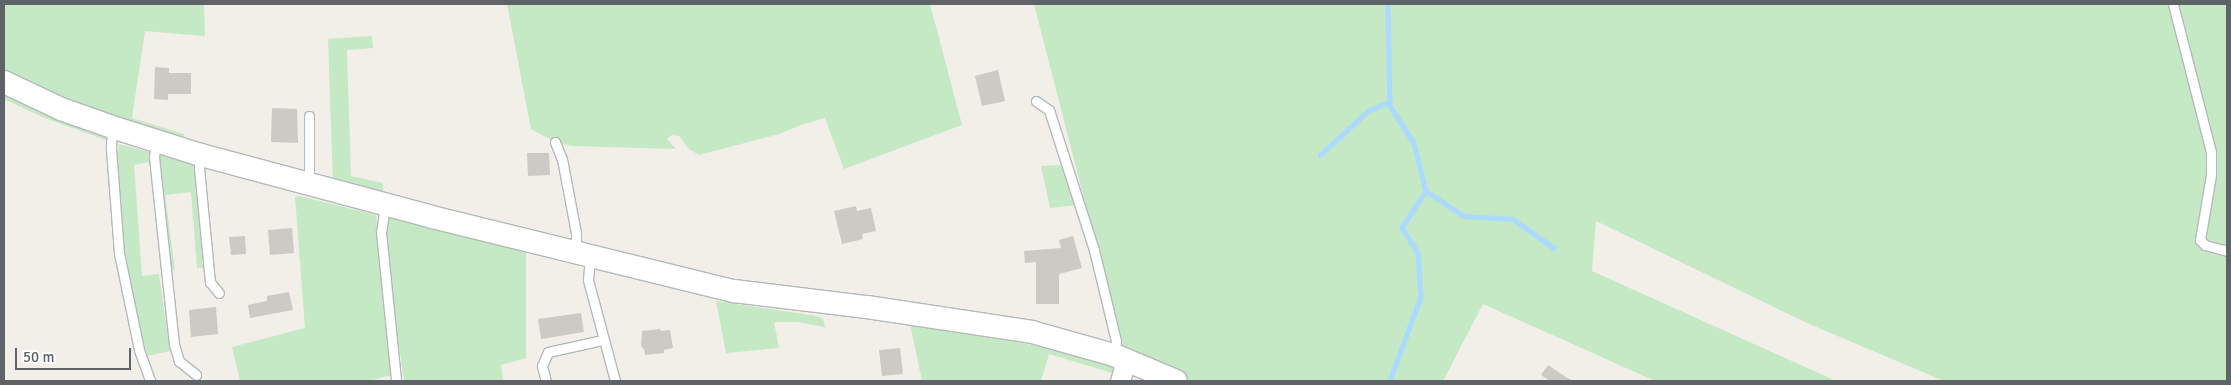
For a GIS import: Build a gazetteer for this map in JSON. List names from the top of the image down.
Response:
{
  "scale_bar": "50 m"
}
